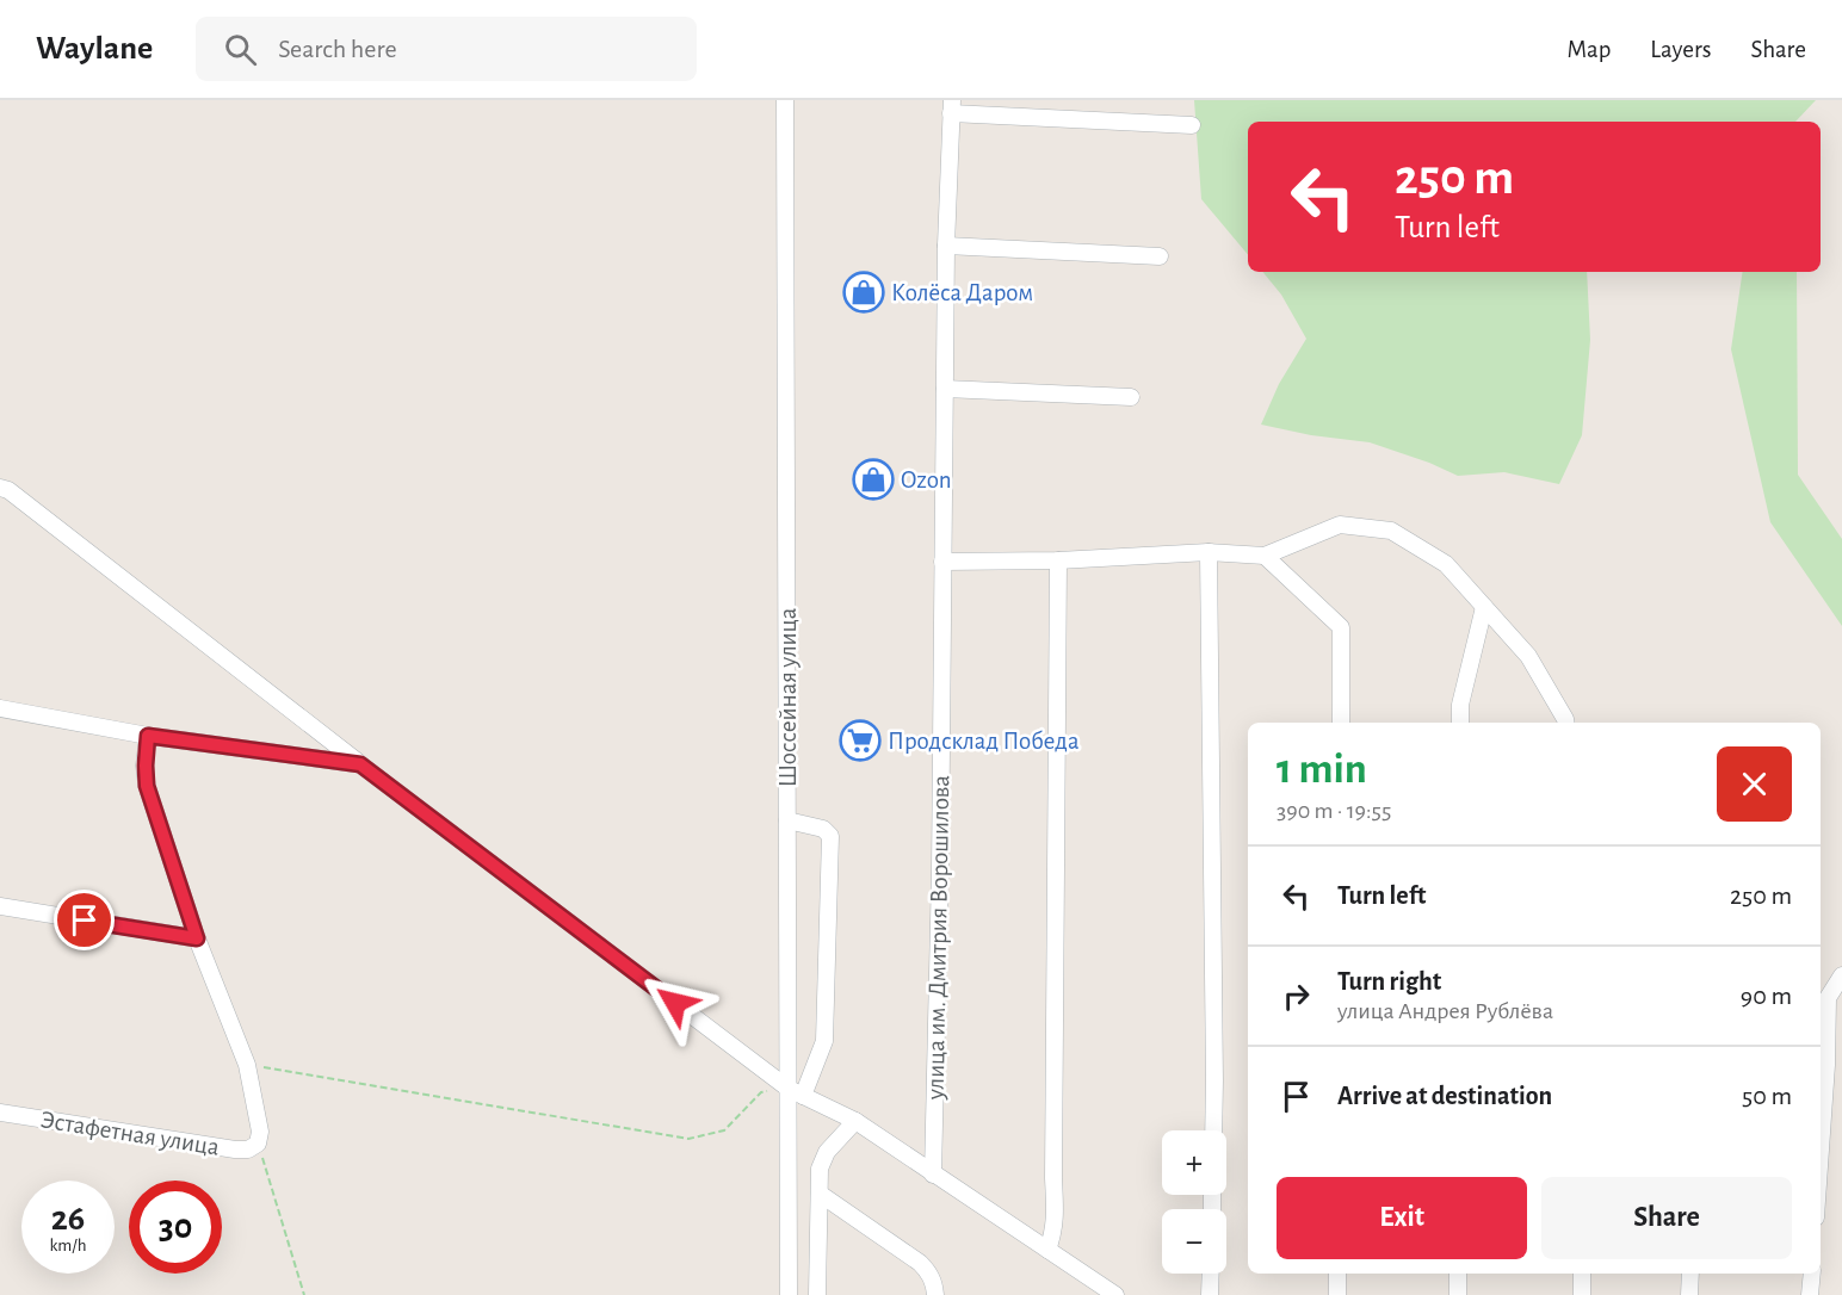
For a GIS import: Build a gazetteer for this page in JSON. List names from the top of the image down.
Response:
{
  "streets": {
    "street": ["Шоссейная улица", "улица им. Дмитрия Ворошилова", "Эстафетная улица"]
  },
  "places": {
    "shop": ["Колёса Даром", "Ozon"],
    "supermarket": ["Продсклад Победа"]
  },
  "page": {
    "header": "Waylane",
    "search": "Search here",
    "nav": ["Map", "Layers", "Share"],
    "turn": ["250 m", "Turn left"],
    "heading": ["1 min", "390 m · 19:55"],
    "list": [
      {
        "name": "Turn left",
        "value": "250 m"
      },
      {
        "name": "Turn right",
        "note": "улица Андрея Рублёва",
        "value": "90 m"
      },
      {
        "name": "Arrive at destination",
        "value": "50 m"
      }
    ],
    "map_buttons": ["+", "−"],
    "buttons": ["Exit", "Share"],
    "speed": "26 km/h",
    "limit": "30"
  }
}
